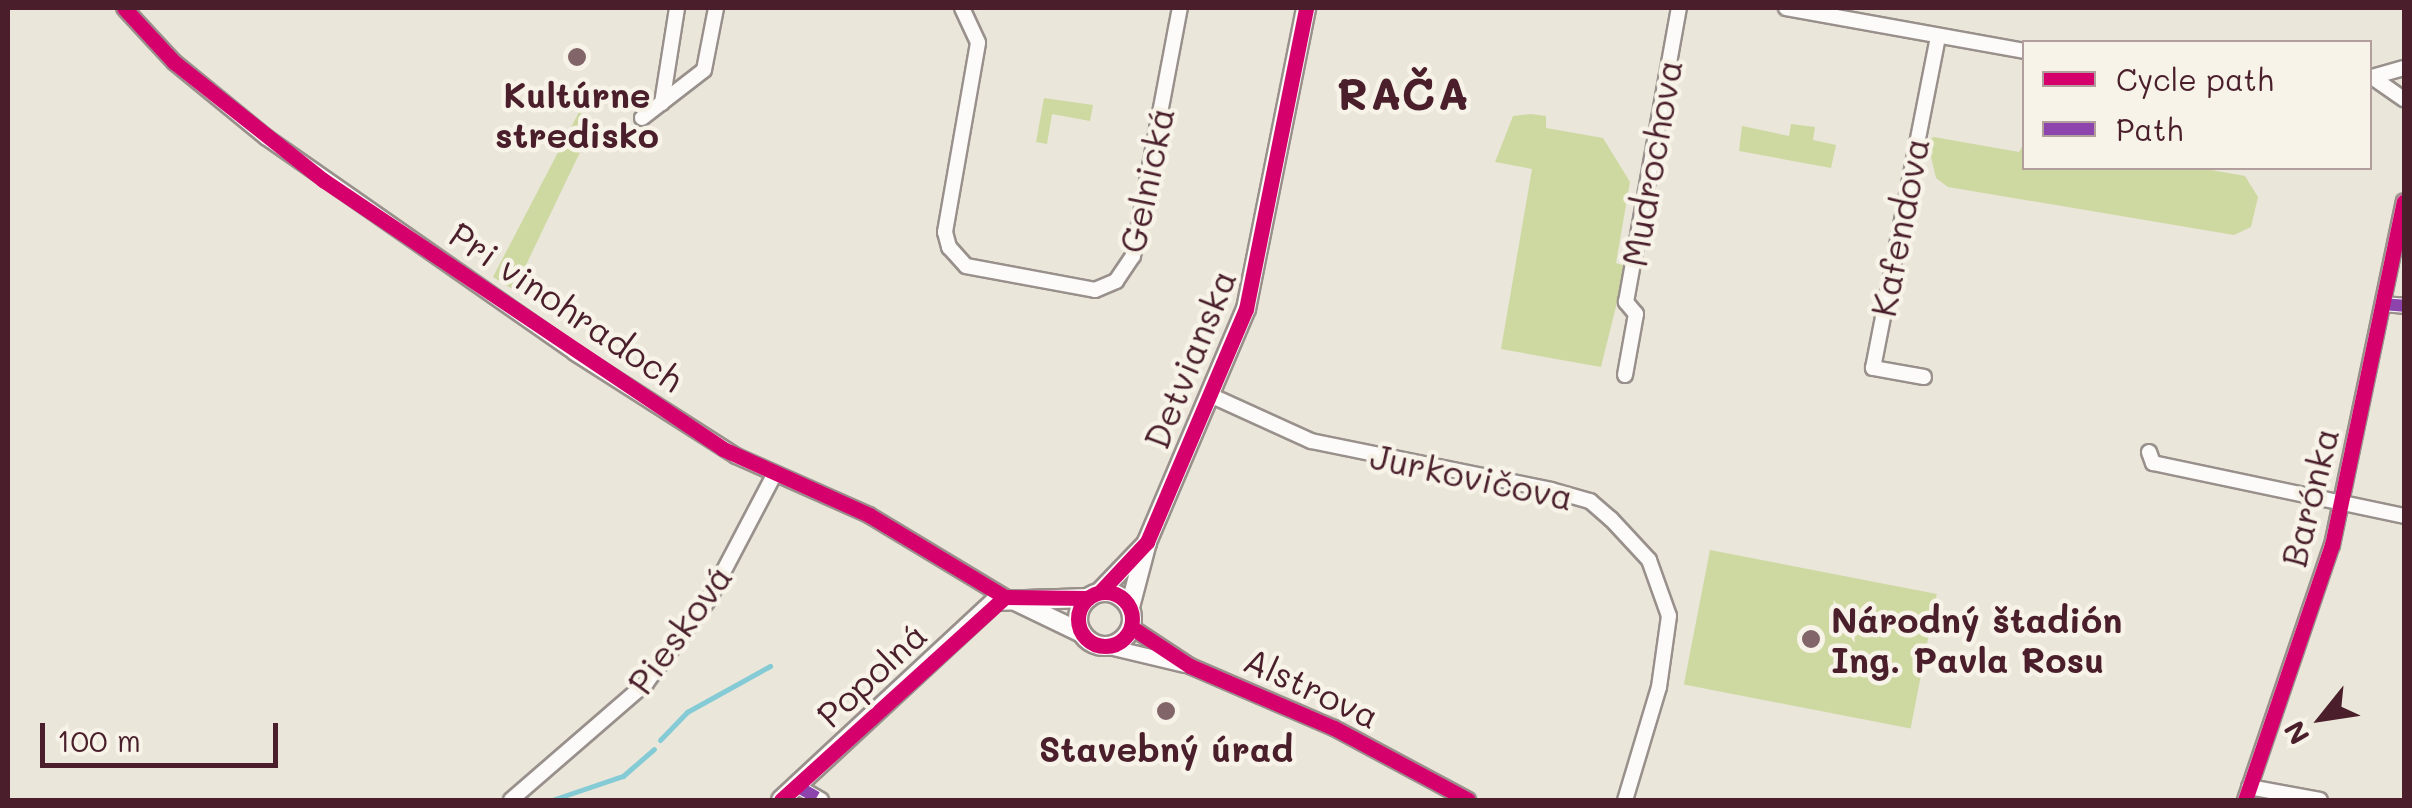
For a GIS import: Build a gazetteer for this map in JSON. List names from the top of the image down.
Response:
{
  "streets": {
    "street": [
      "Mudrochova",
      "Gelnická",
      "Kafendova",
      "Pri vinohradoch",
      "Detvianska",
      "Jurkovičova",
      "Barónka",
      "Piesková",
      "Popolná",
      "Alstrova"
    ]
  },
  "crossings": [
    ["Pri vinohradoch", "Detvianska"],
    ["Pri vinohradoch", "Piesková"],
    ["Pri vinohradoch", "Popolná"],
    ["Pri vinohradoch", "Alstrova"],
    ["Detvianska", "Jurkovičova"],
    ["Detvianska", "Alstrova"]
  ],
  "districts": ["RAČA"],
  "places": ["Kultúrne stredisko", "Národný štadión Ing. Pavla Rosu", "Stavebný úrad"],
  "legend": ["Cycle path", "Path"],
  "scale_bar": "100 m",
  "north": "bottom left"
}
